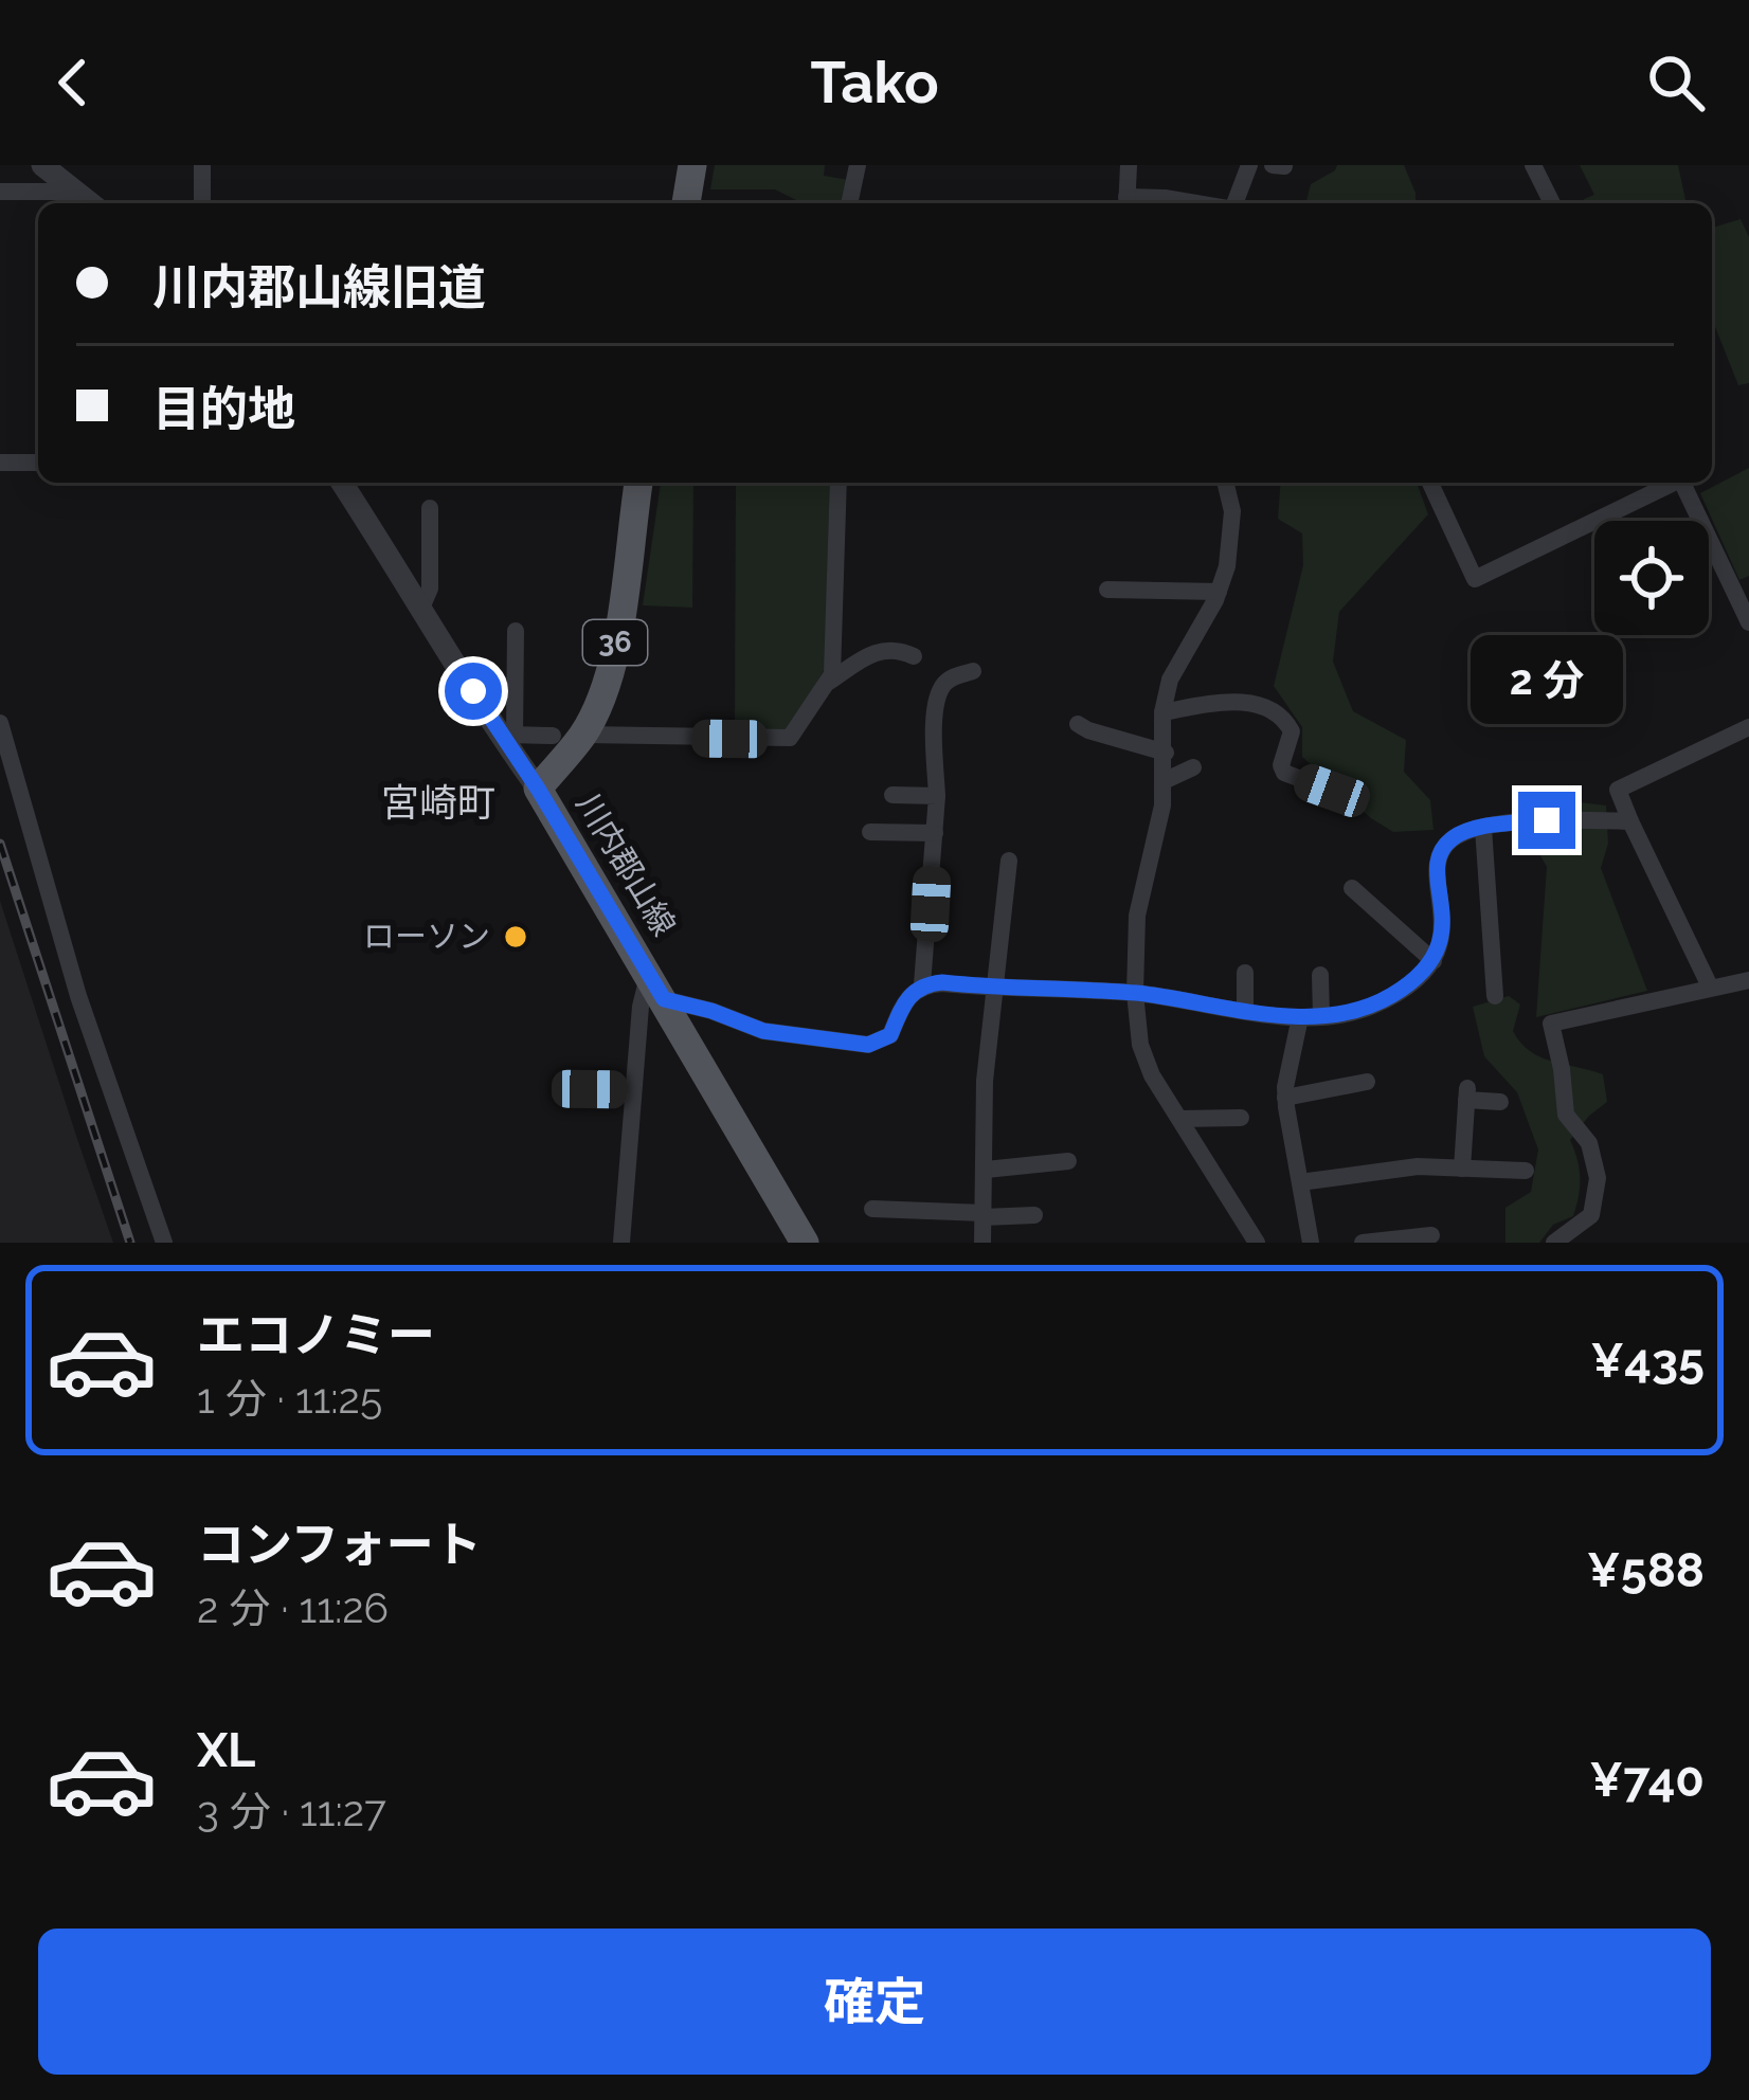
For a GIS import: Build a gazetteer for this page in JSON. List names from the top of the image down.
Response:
{
  "streets": {
    "main road": ["36", "川内郡山線"]
  },
  "crossings": [
    ["36", "川内郡山線"]
  ],
  "districts": ["宮崎町"],
  "places": ["ローソン"],
  "page": {
    "header": "Tako",
    "banner": ["川内郡山線旧道", "目的地"],
    "bubble": "2 分",
    "list": [
      {
        "name": "エコノミー",
        "note": "1 分 · 11:25",
        "value": "¥435"
      },
      {
        "name": "コンフォート",
        "note": "2 分 · 11:26",
        "value": "¥588"
      },
      {
        "name": "XL",
        "note": "3 分 · 11:27",
        "value": "¥740"
      }
    ],
    "buttons": "確定"
  }
}
